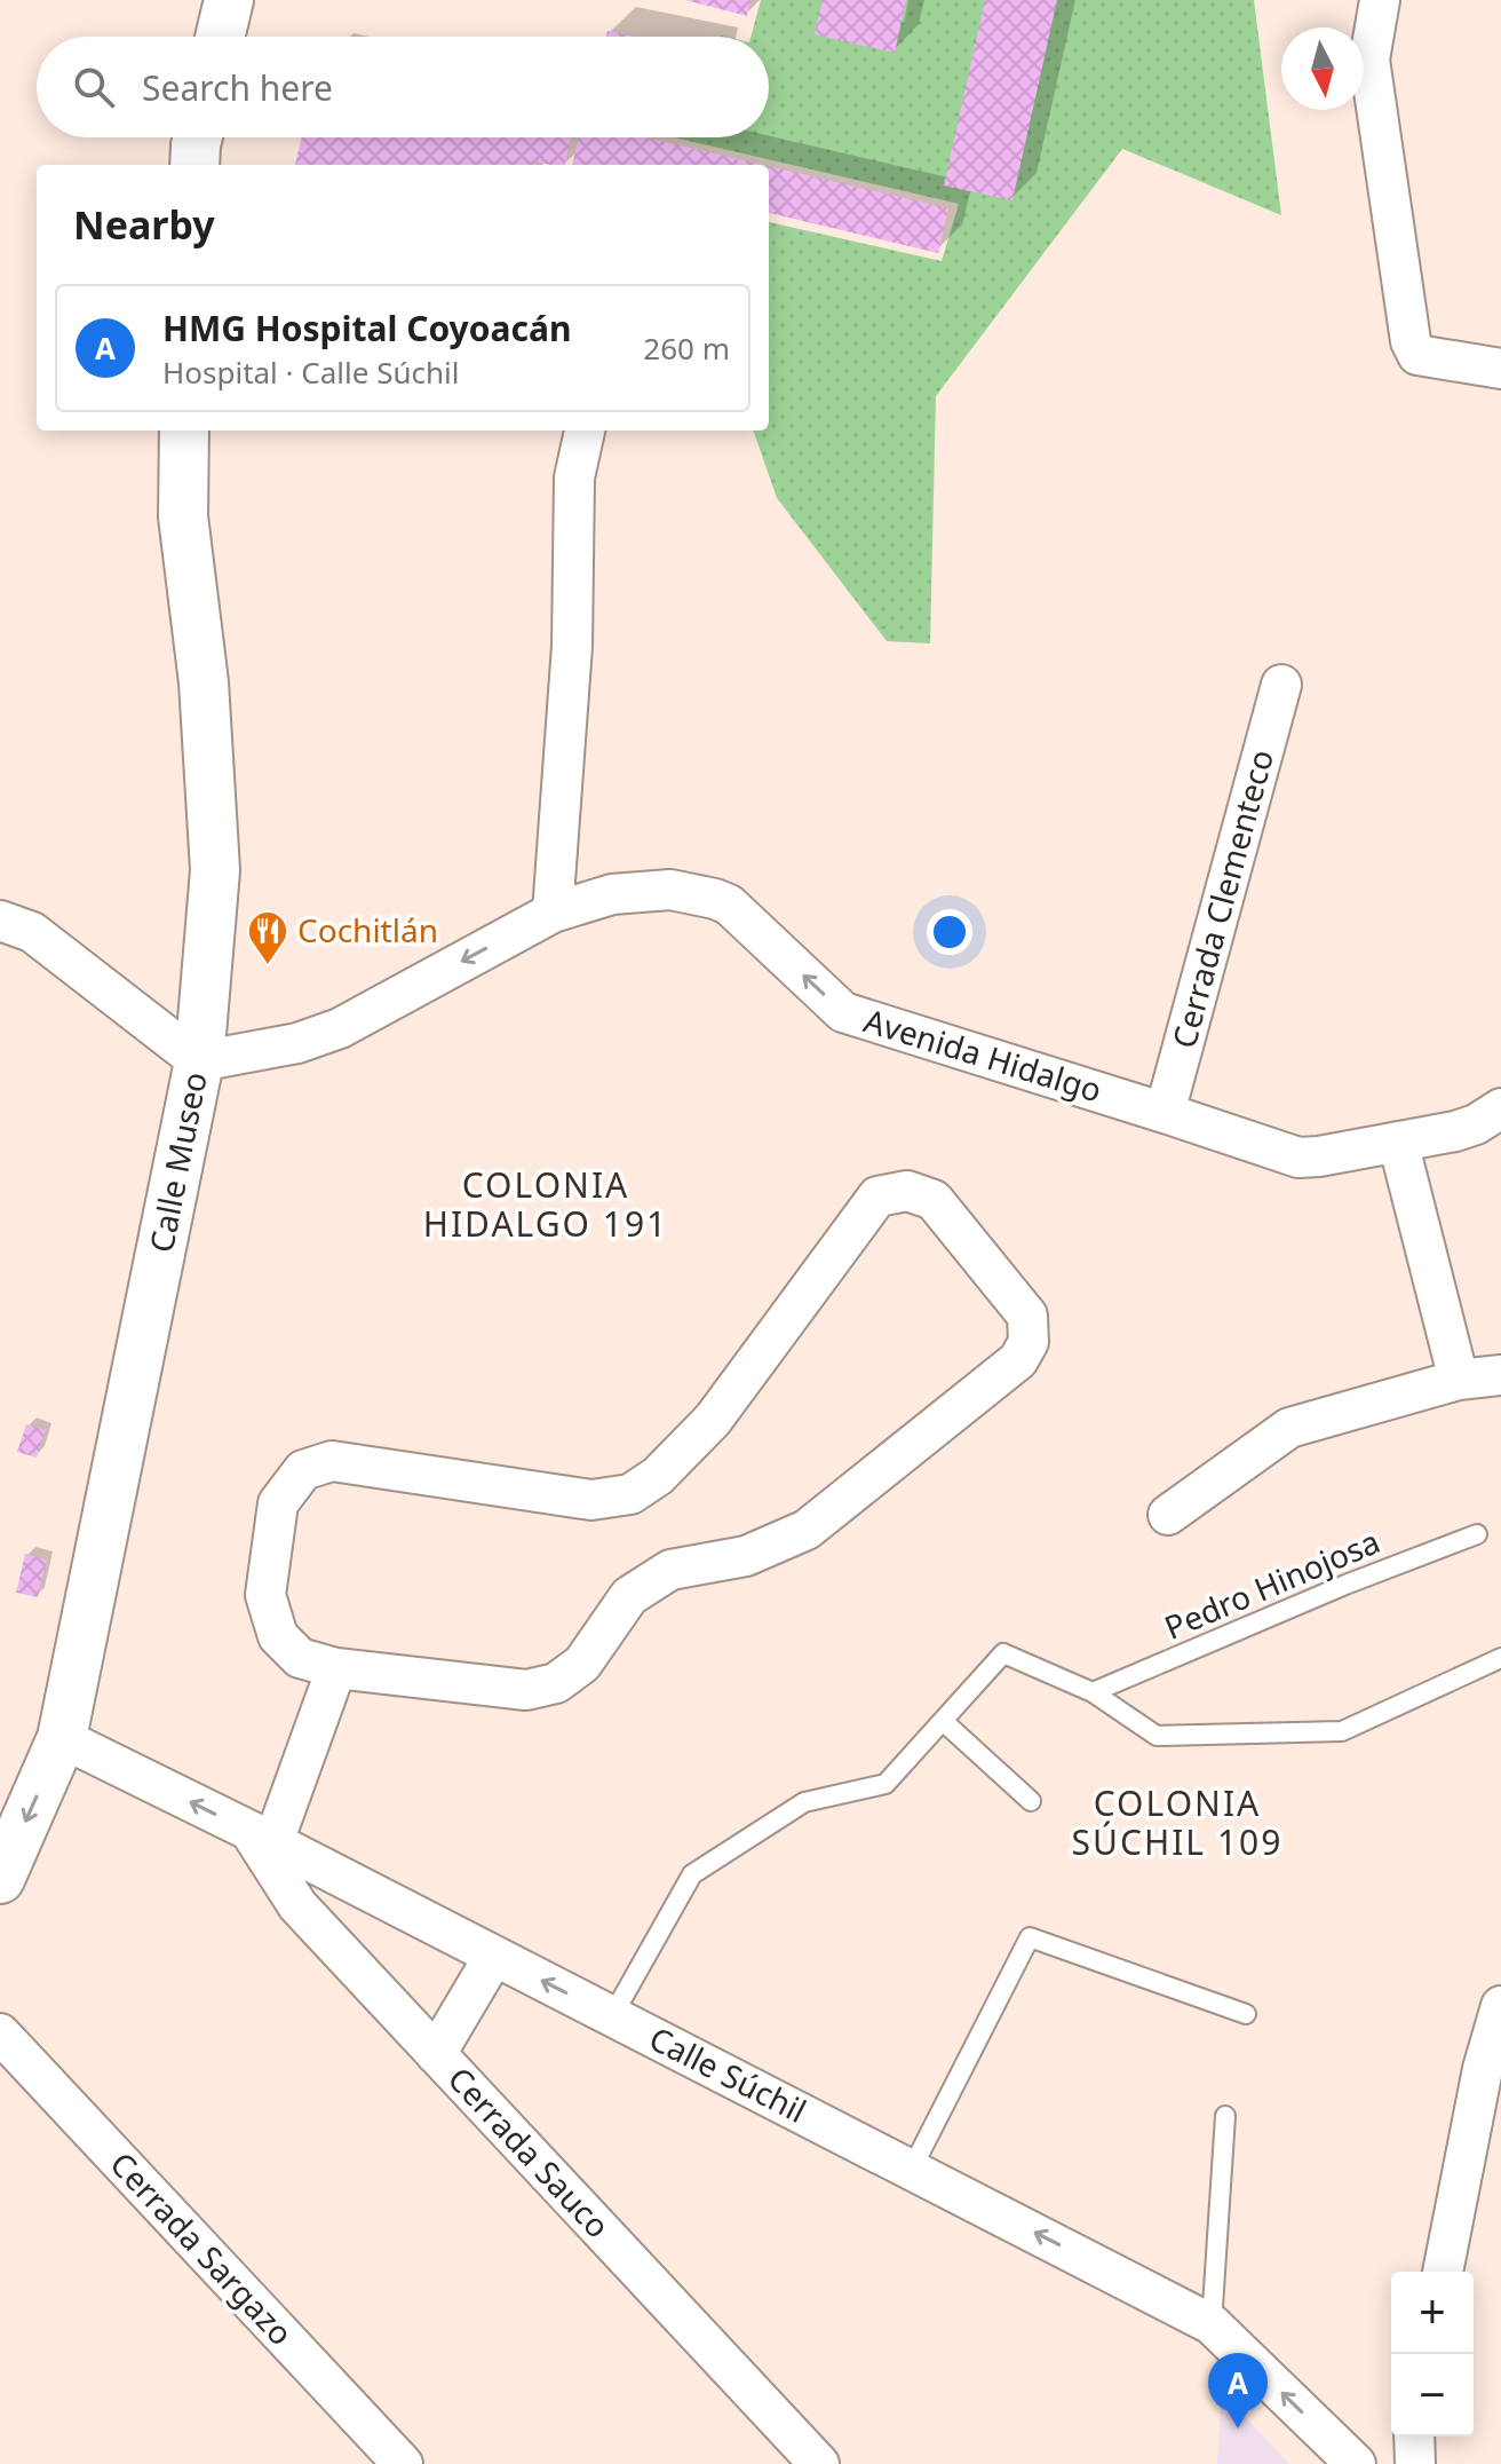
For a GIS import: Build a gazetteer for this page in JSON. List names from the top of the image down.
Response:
{
  "streets": {
    "street": [
      "Cerrada Clementeco",
      "Avenida Hidalgo",
      "Calle Museo",
      "Calle Súchil",
      "Cerrada Sauco",
      "Cerrada Sargazo"
    ],
    "lane": ["Pedro Hinojosa"]
  },
  "crossings": [
    ["Cerrada Clementeco", "Avenida Hidalgo"],
    ["Avenida Hidalgo", "Calle Museo"],
    ["Calle Museo", "Calle Súchil"],
    ["Calle Súchil", "Cerrada Sauco"]
  ],
  "one_way": ["Avenida Hidalgo", "Calle Súchil"],
  "districts": ["COLONIA HIDALGO 191", "COLONIA SÚCHIL 109"],
  "places": {
    "restaurant": ["Cochitlán"]
  },
  "north": "bottom",
  "page": {
    "search": "Search here",
    "heading": "Nearby",
    "list": [
      {
        "mark": "A",
        "name": "HMG Hospital Coyoacán",
        "note": "Hospital · Calle Súchil",
        "value": "260 m"
      }
    ],
    "map_buttons": ["+", "−"],
    "pins": "A"
  }
}
